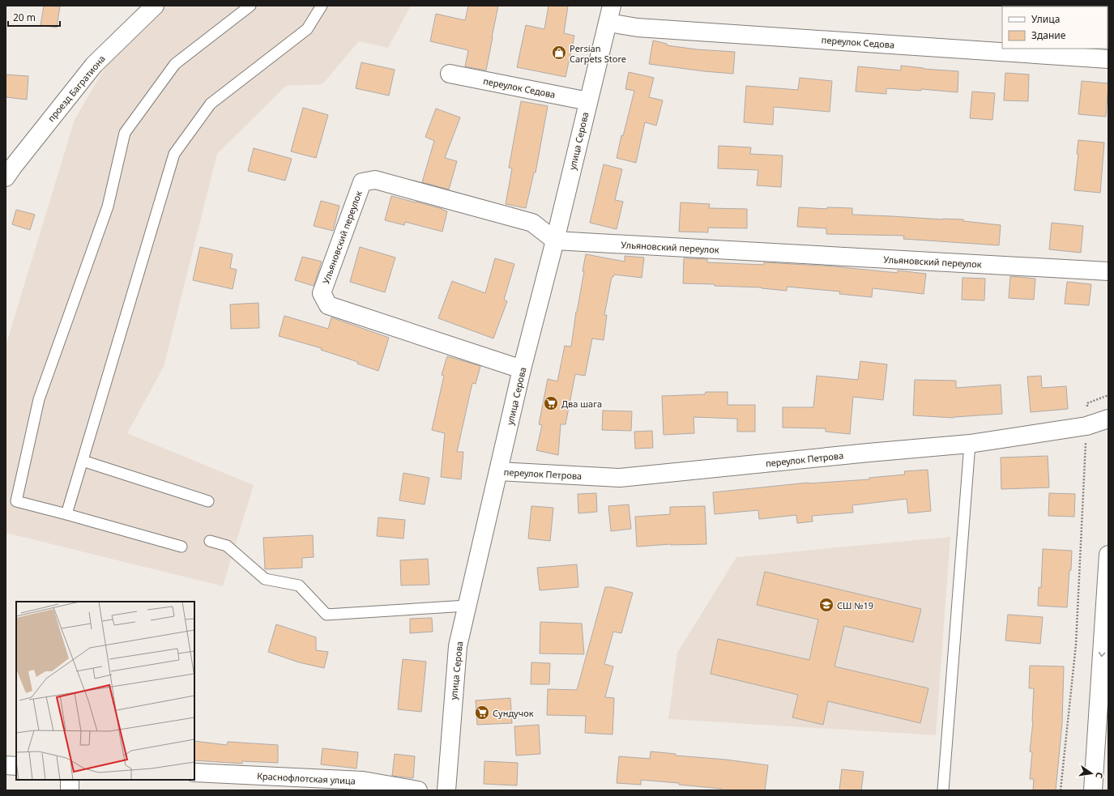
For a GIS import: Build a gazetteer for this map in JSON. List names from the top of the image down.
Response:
{
  "streets": {
    "street": [
      "переулок Седова",
      "проезд Багратиона",
      "улица Серова",
      "Ульяновский переулок",
      "переулок Петрова",
      "Краснофлотская улица"
    ]
  },
  "crossings": [
    ["переулок Седова", "улица Серова"],
    ["улица Серова", "Ульяновский переулок"],
    ["улица Серова", "переулок Петрова"]
  ],
  "places": {
    "shop": ["Persian Carpets Store"],
    "supermarket": ["Два шага", "Сундучок"],
    "school or university": ["СШ №19"]
  },
  "legend": ["Улица", "Здание"],
  "scale_bar": "20 m",
  "north": "right"
}
